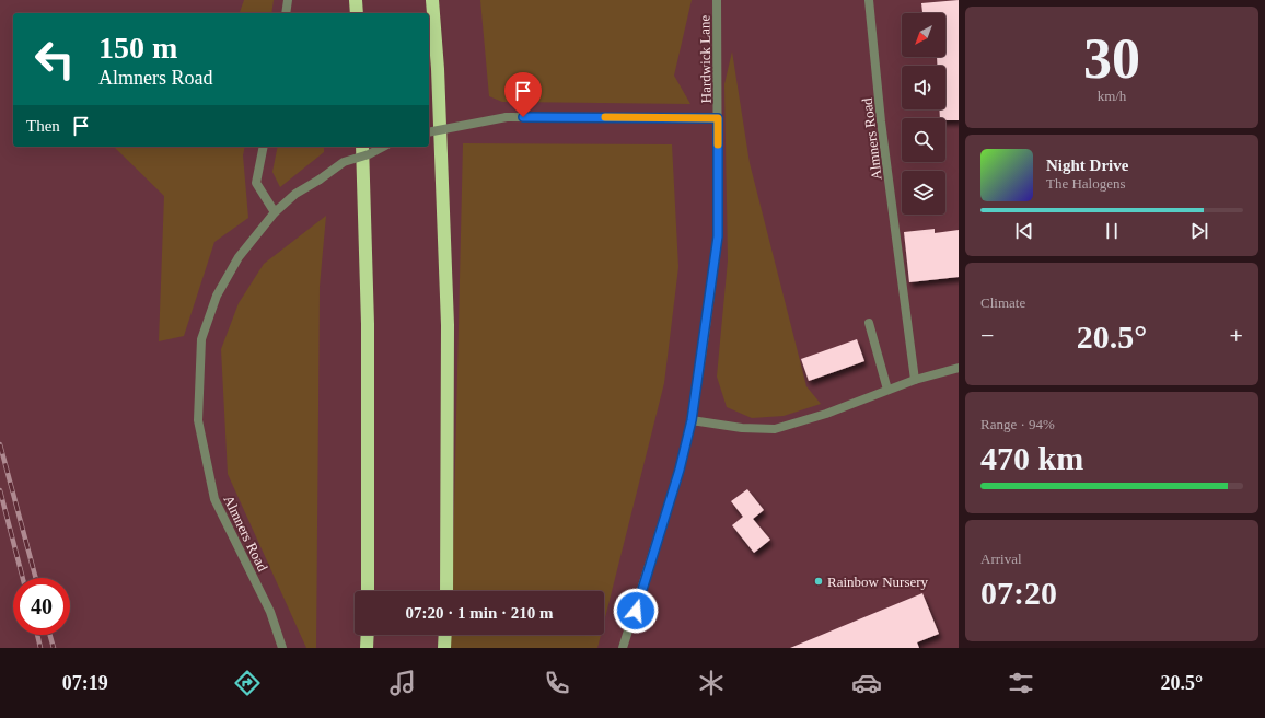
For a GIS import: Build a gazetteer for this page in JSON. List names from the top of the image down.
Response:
{
  "streets": {
    "street": ["Hardwick Lane", "Almners Road"]
  },
  "places": ["Rainbow Nursery"],
  "north": "bottom left",
  "page": {
    "tile": [
      ["30", "km/h"],
      "Climate",
      ["Range · 94%", "470 km"],
      ["Arrival", "07:20"]
    ],
    "turn": ["150 m", "Almners Road"],
    "then": "Then",
    "song": ["Night Drive", "The Halogens"],
    "heat": ["−", "20.5°", "+"],
    "limit": "40",
    "trip": "07:20 · 1 min · 210 m",
    "tabs": ["07:19", "20.5°"]
  }
}
